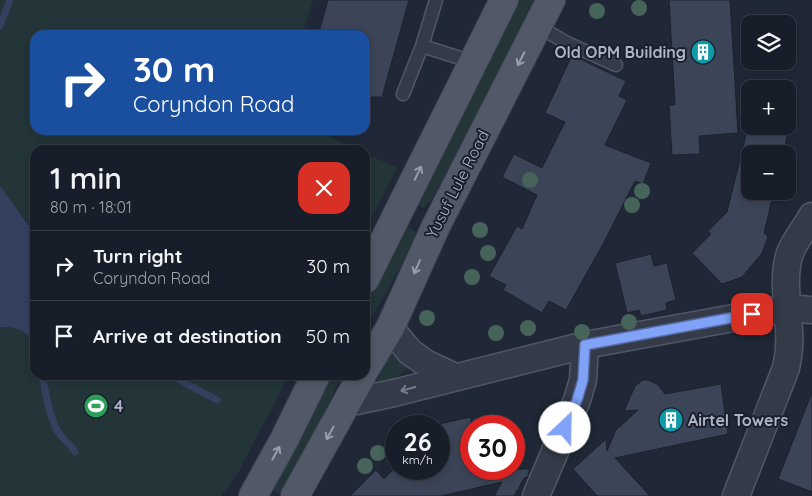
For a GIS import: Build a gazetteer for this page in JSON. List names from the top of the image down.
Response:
{
  "streets": {
    "main road": ["Yusuf Lule Road"]
  },
  "places": {
    "building": ["Old OPM Building", "Airtel Towers"],
    "sports": ["4"]
  },
  "page": {
    "map_buttons": ["+", "−"],
    "turn": ["30 m", "Coryndon Road"],
    "heading": ["1 min", "80 m · 18:01"],
    "list": [
      {
        "name": "Turn right",
        "note": "Coryndon Road",
        "value": "30 m"
      },
      {
        "name": "Arrive at destination",
        "value": "50 m"
      }
    ],
    "speed": "26 km/h",
    "limit": "30"
  }
}
